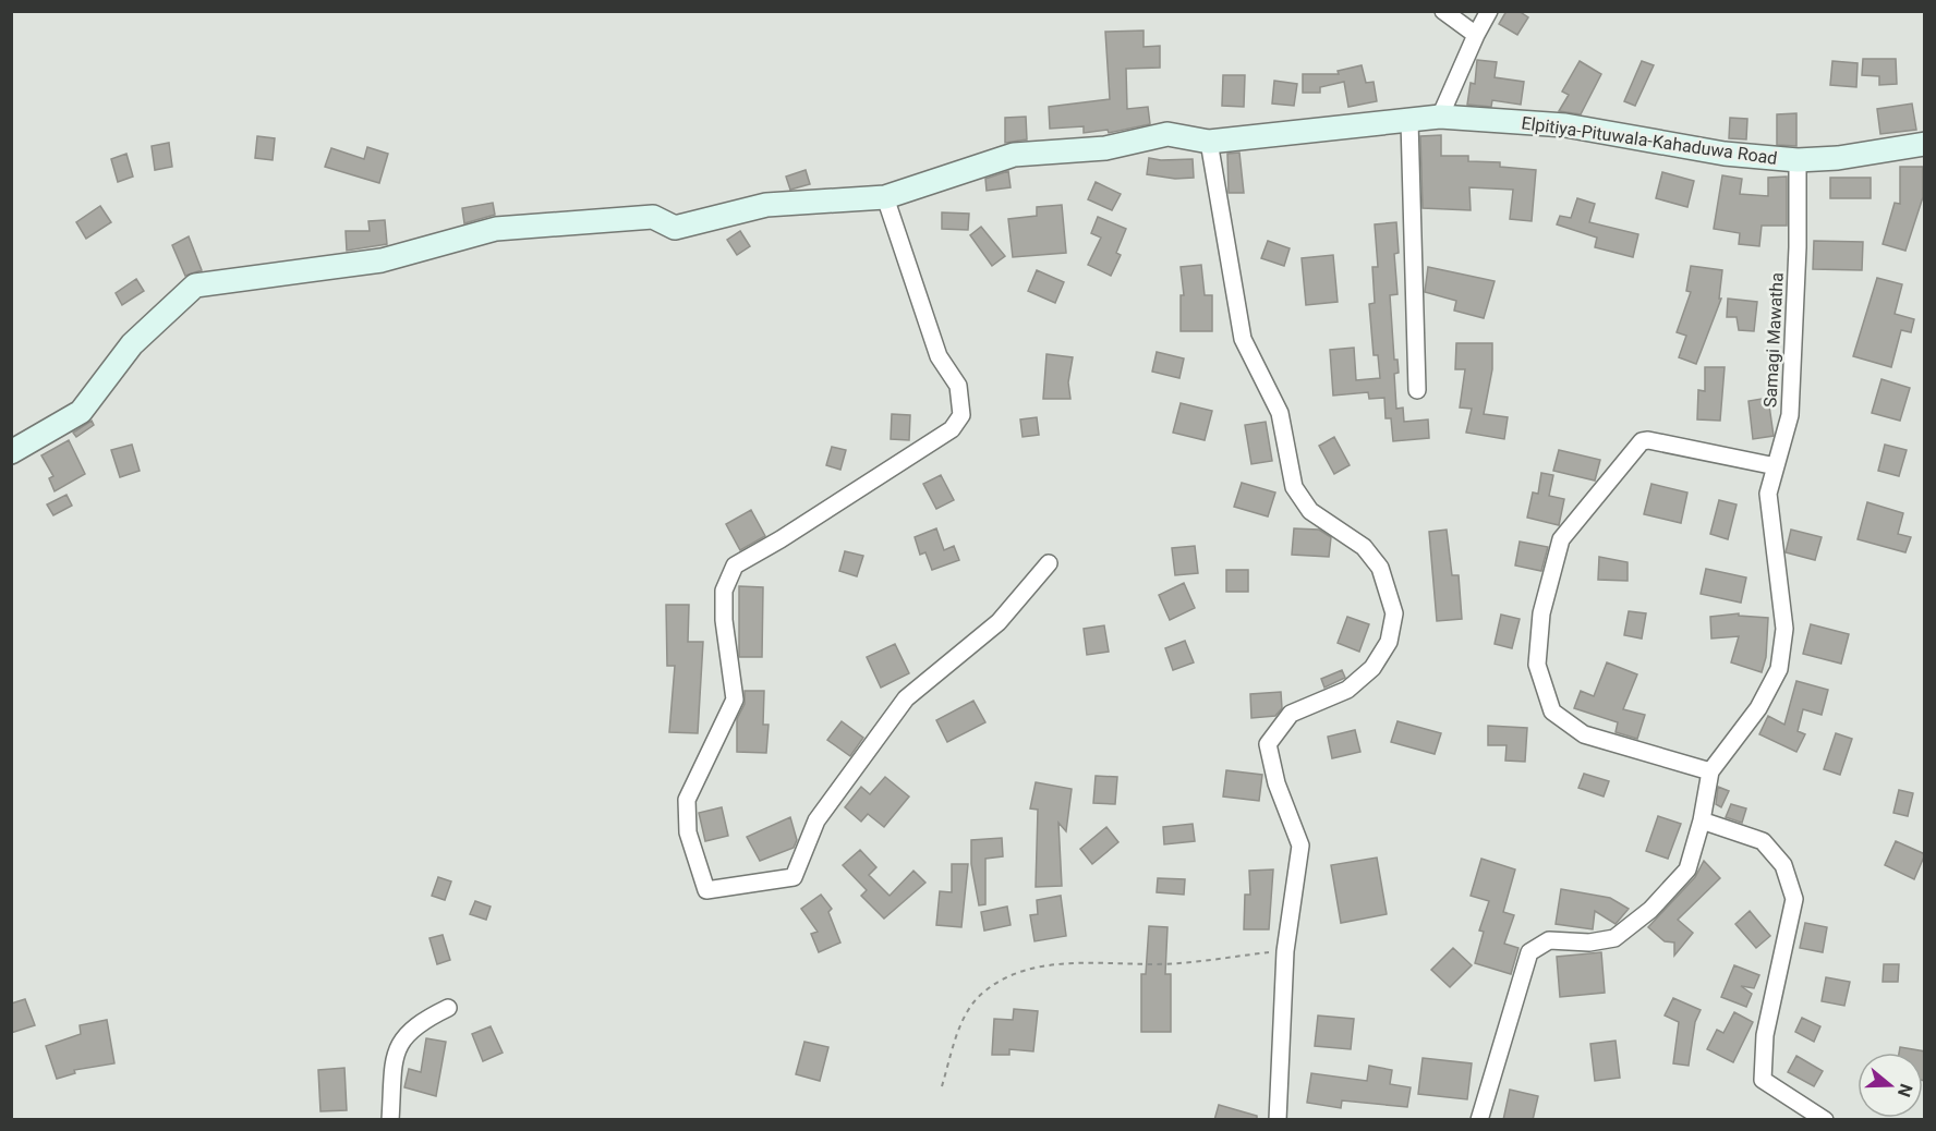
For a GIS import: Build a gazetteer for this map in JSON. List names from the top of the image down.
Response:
{
  "streets": {
    "street": ["Elpitiya-Pituwala-Kahaduwa Road", "Samagi Mawatha"]
  },
  "crossings": [
    ["Elpitiya-Pituwala-Kahaduwa Road", "Samagi Mawatha"]
  ],
  "north": "right"
}
